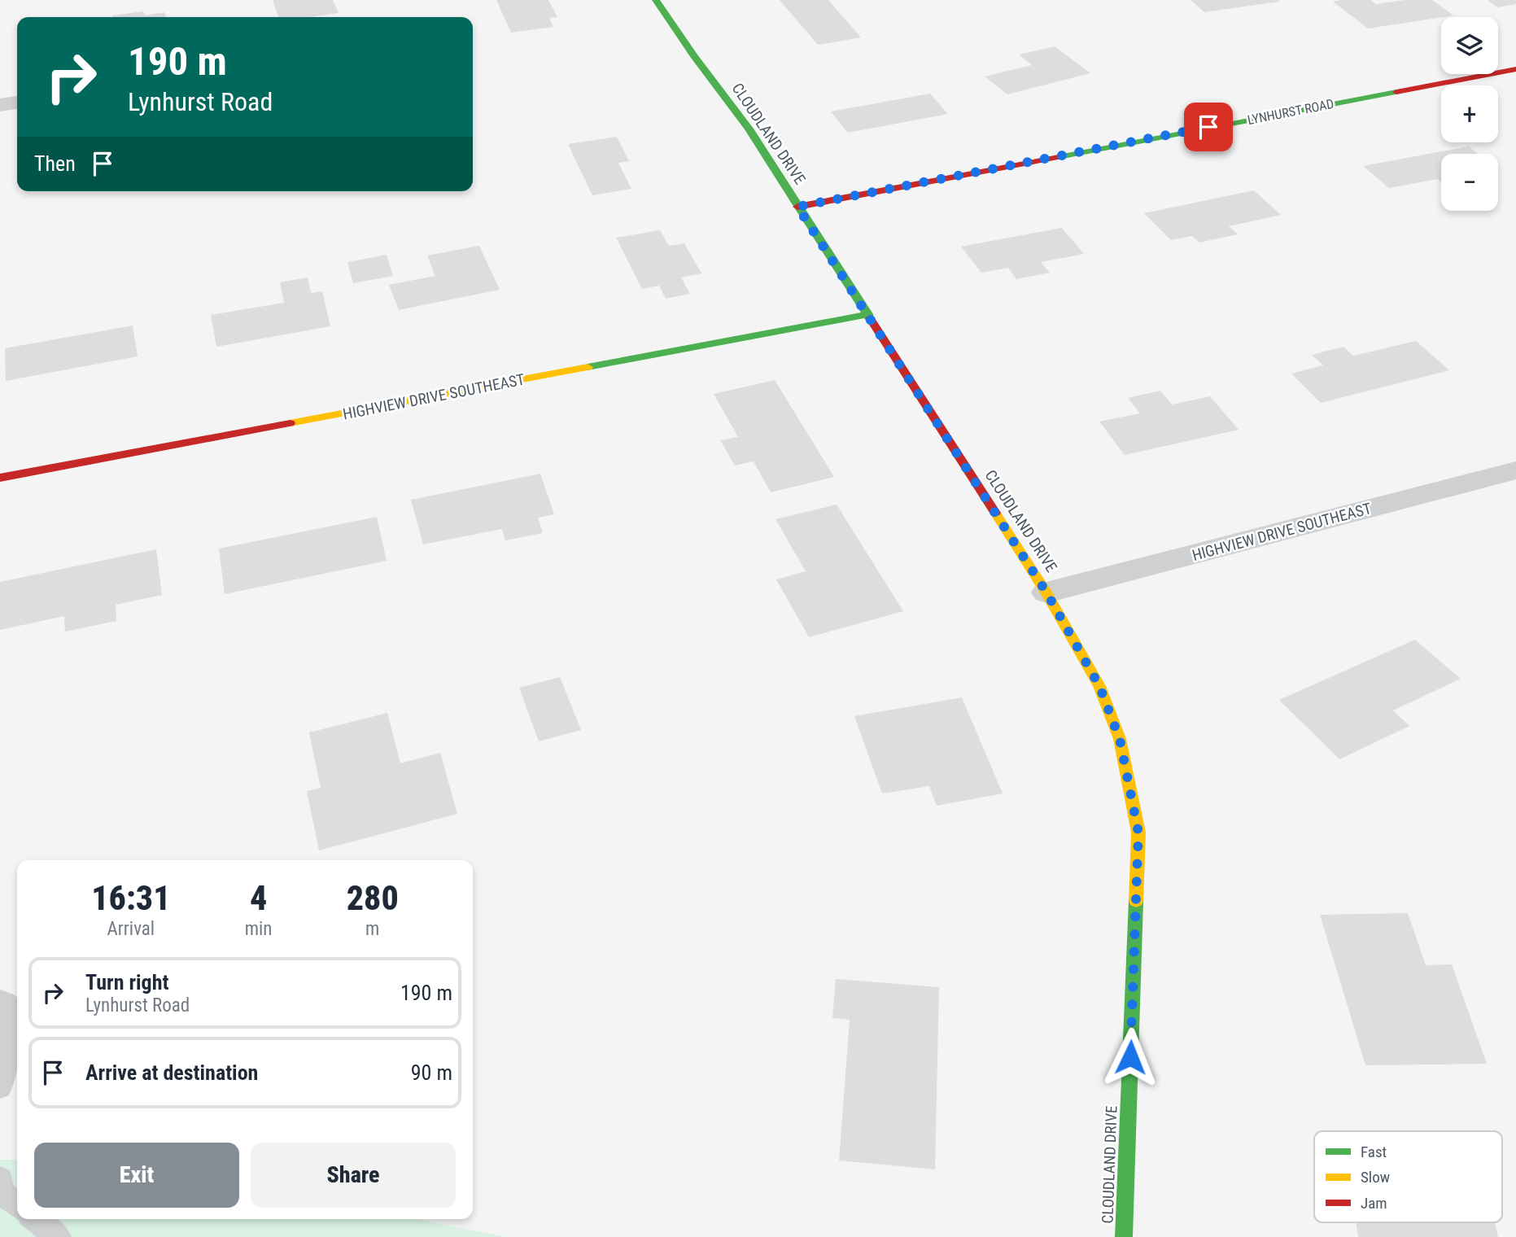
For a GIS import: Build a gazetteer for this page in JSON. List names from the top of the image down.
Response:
{
  "streets": {
    "street": ["LYNHURST ROAD", "CLOUDLAND DRIVE", "HIGHVIEW DRIVE SOUTHEAST"]
  },
  "crossings": [
    ["LYNHURST ROAD", "CLOUDLAND DRIVE"],
    ["CLOUDLAND DRIVE", "HIGHVIEW DRIVE SOUTHEAST"]
  ],
  "legend": ["Fast", "Slow", "Jam"],
  "page": {
    "map_buttons": ["+", "−"],
    "turn": ["190 m", "Lynhurst Road"],
    "then": "Then",
    "eta": [
      "16:31",
      "Arrival",
      "4",
      "min",
      "280",
      "m"
    ],
    "list": [
      {
        "name": "Turn right",
        "note": "Lynhurst Road",
        "value": "190 m"
      },
      {
        "name": "Arrive at destination",
        "value": "90 m"
      }
    ],
    "buttons": ["Exit", "Share"]
  }
}
